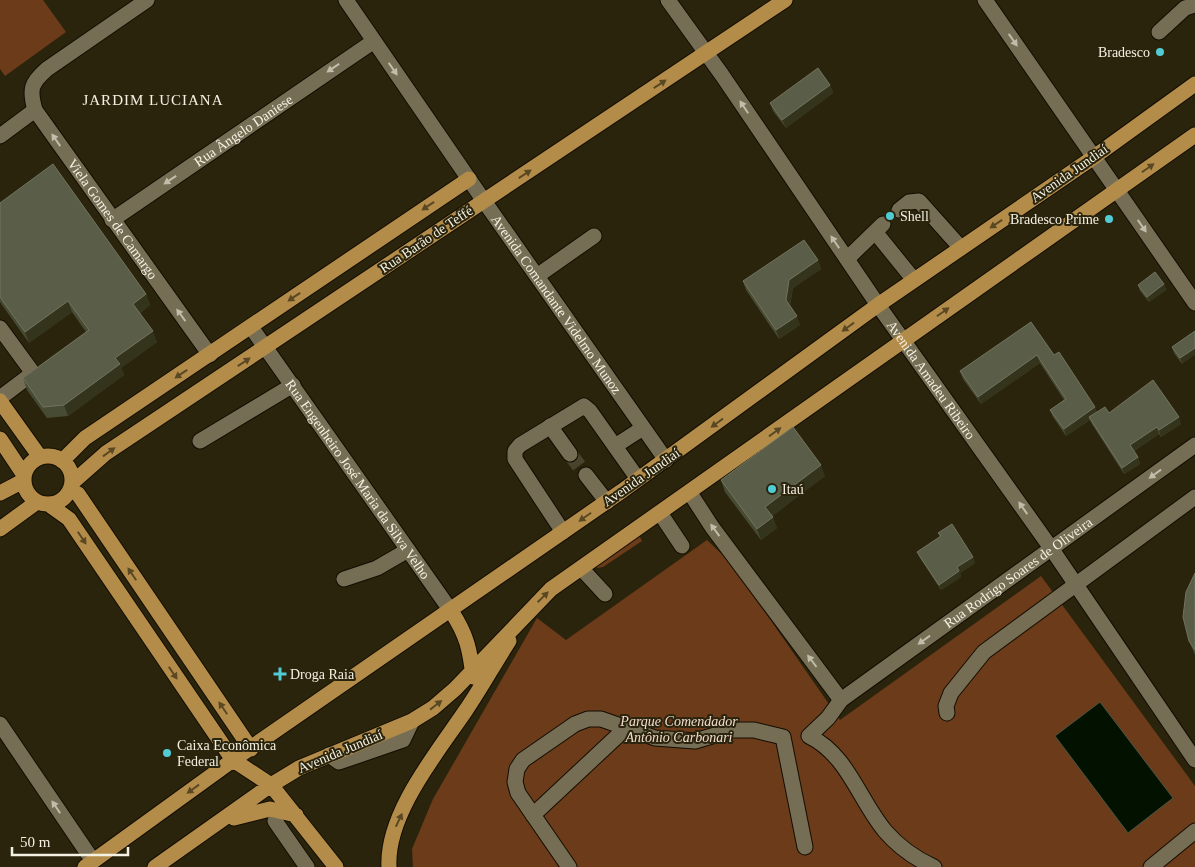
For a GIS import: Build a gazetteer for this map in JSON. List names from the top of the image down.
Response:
{
  "streets": {
    "main road": ["Avenida Jundiaí", "Rua Barão de Teffé"],
    "street": [
      "Rua Ângelo Daniese",
      "Viela Gomes de Camargo",
      "Avenida Comandante Videlmo Munoz",
      "Avenida Amadeu Ribeiro",
      "Rua Engenheiro José Maria da Silva Velho",
      "Rua Rodrigo Soares de Oliveira"
    ]
  },
  "crossings": [
    ["Rua Ângelo Daniese", "Viela Gomes de Camargo"],
    ["Rua Ângelo Daniese", "Avenida Comandante Videlmo Munoz"],
    ["Avenida Jundiaí", "Avenida Comandante Videlmo Munoz"],
    ["Avenida Jundiaí", "Avenida Amadeu Ribeiro"],
    ["Avenida Jundiaí", "Rua Engenheiro José Maria da Silva Velho"],
    ["Viela Gomes de Camargo", "Rua Barão de Teffé"],
    ["Rua Barão de Teffé", "Avenida Comandante Videlmo Munoz"],
    ["Rua Barão de Teffé", "Avenida Amadeu Ribeiro"],
    ["Rua Barão de Teffé", "Rua Engenheiro José Maria da Silva Velho"],
    ["Avenida Amadeu Ribeiro", "Rua Rodrigo Soares de Oliveira"]
  ],
  "one_way": ["Rua Ângelo Daniese", "Viela Gomes de Camargo", "Avenida Amadeu Ribeiro"],
  "districts": ["JARDIM LUCIANA"],
  "parks": ["Parque Comendador Antônio Carbonari"],
  "places": {
    "other": [
      "Bradesco",
      "Shell",
      "Bradesco Prime",
      "Itaú",
      "Caixa Econômica Federal"
    ],
    "health": ["Droga Raia"]
  },
  "scale_bar": "50 m"
}
